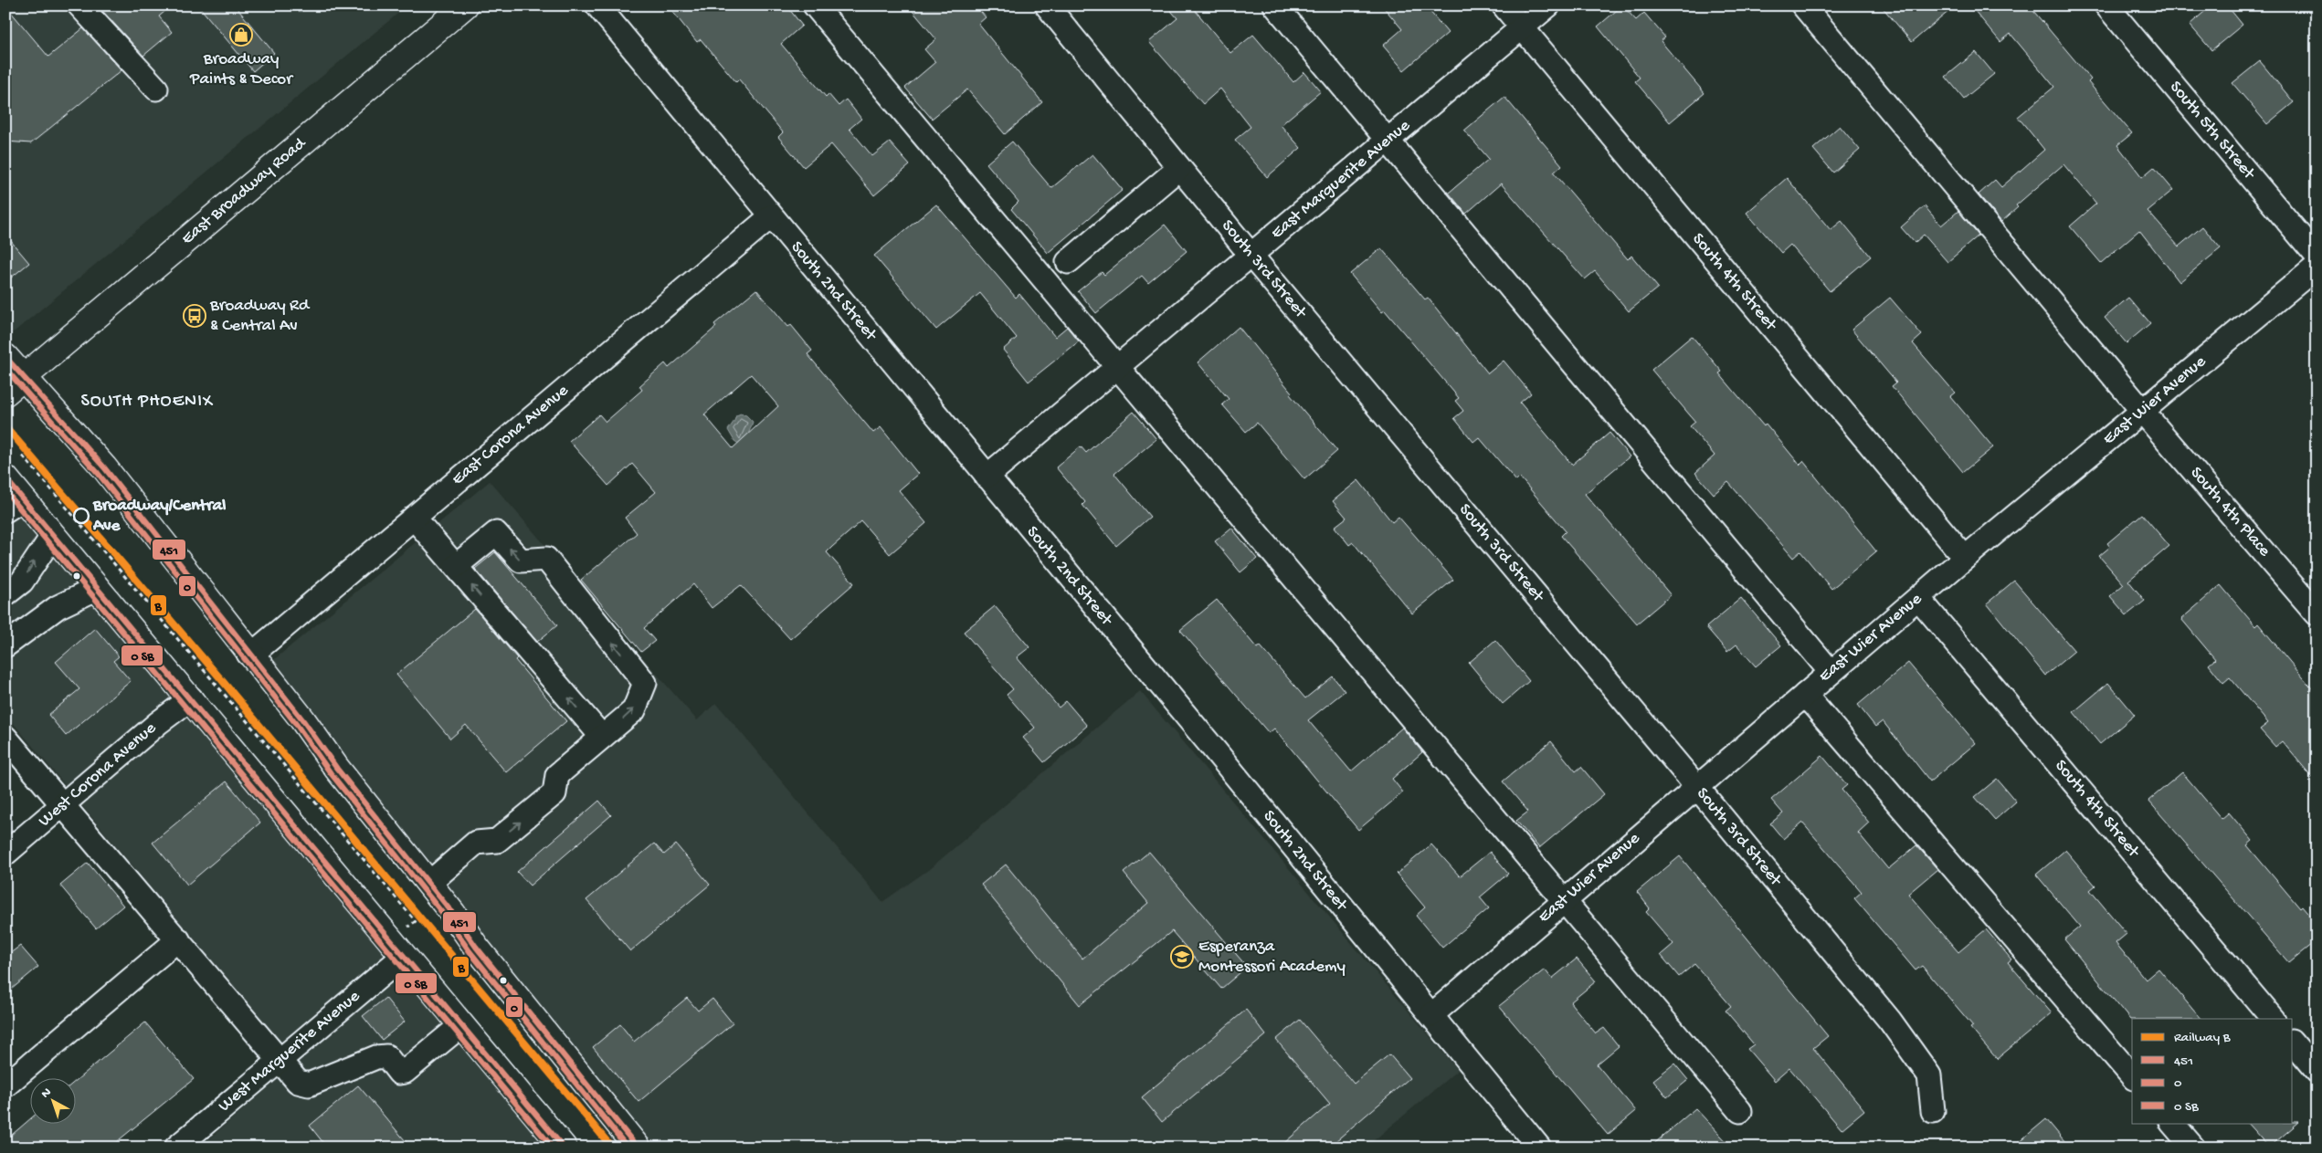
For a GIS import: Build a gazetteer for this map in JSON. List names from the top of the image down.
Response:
{
  "streets": {
    "main road": ["East Broadway Road"],
    "street": [
      "South 5th Street",
      "East Marguerite Avenue",
      "South 3rd Street",
      "South 4th Street",
      "South 2nd Street",
      "East Wier Avenue",
      "East Corona Avenue",
      "South 4th Place",
      "West Corona Avenue",
      "West Marguerite Avenue"
    ]
  },
  "crossings": [
    ["East Marguerite Avenue", "South 3rd Street"],
    ["East Marguerite Avenue", "South 4th Street"],
    ["East Marguerite Avenue", "South 2nd Street"],
    ["South 3rd Street", "East Wier Avenue"],
    ["South 4th Street", "East Wier Avenue"],
    ["South 2nd Street", "East Wier Avenue"],
    ["South 2nd Street", "East Corona Avenue"],
    ["East Wier Avenue", "South 4th Place"]
  ],
  "districts": ["SOUTH PHOENIX"],
  "places": {
    "shop": ["Broadway Paints & Decor"],
    "bus stop": ["Broadway Rd & Central Av"],
    "other": ["Broadway/Central Ave"],
    "school or university": ["Esperanza Montessori Academy"]
  },
  "lines": ["transit line 451", "transit line 0", "rail line B"],
  "legend": [
    "Railway B",
    "451",
    "0",
    "0 SB"
  ],
  "north": "top left"
}
